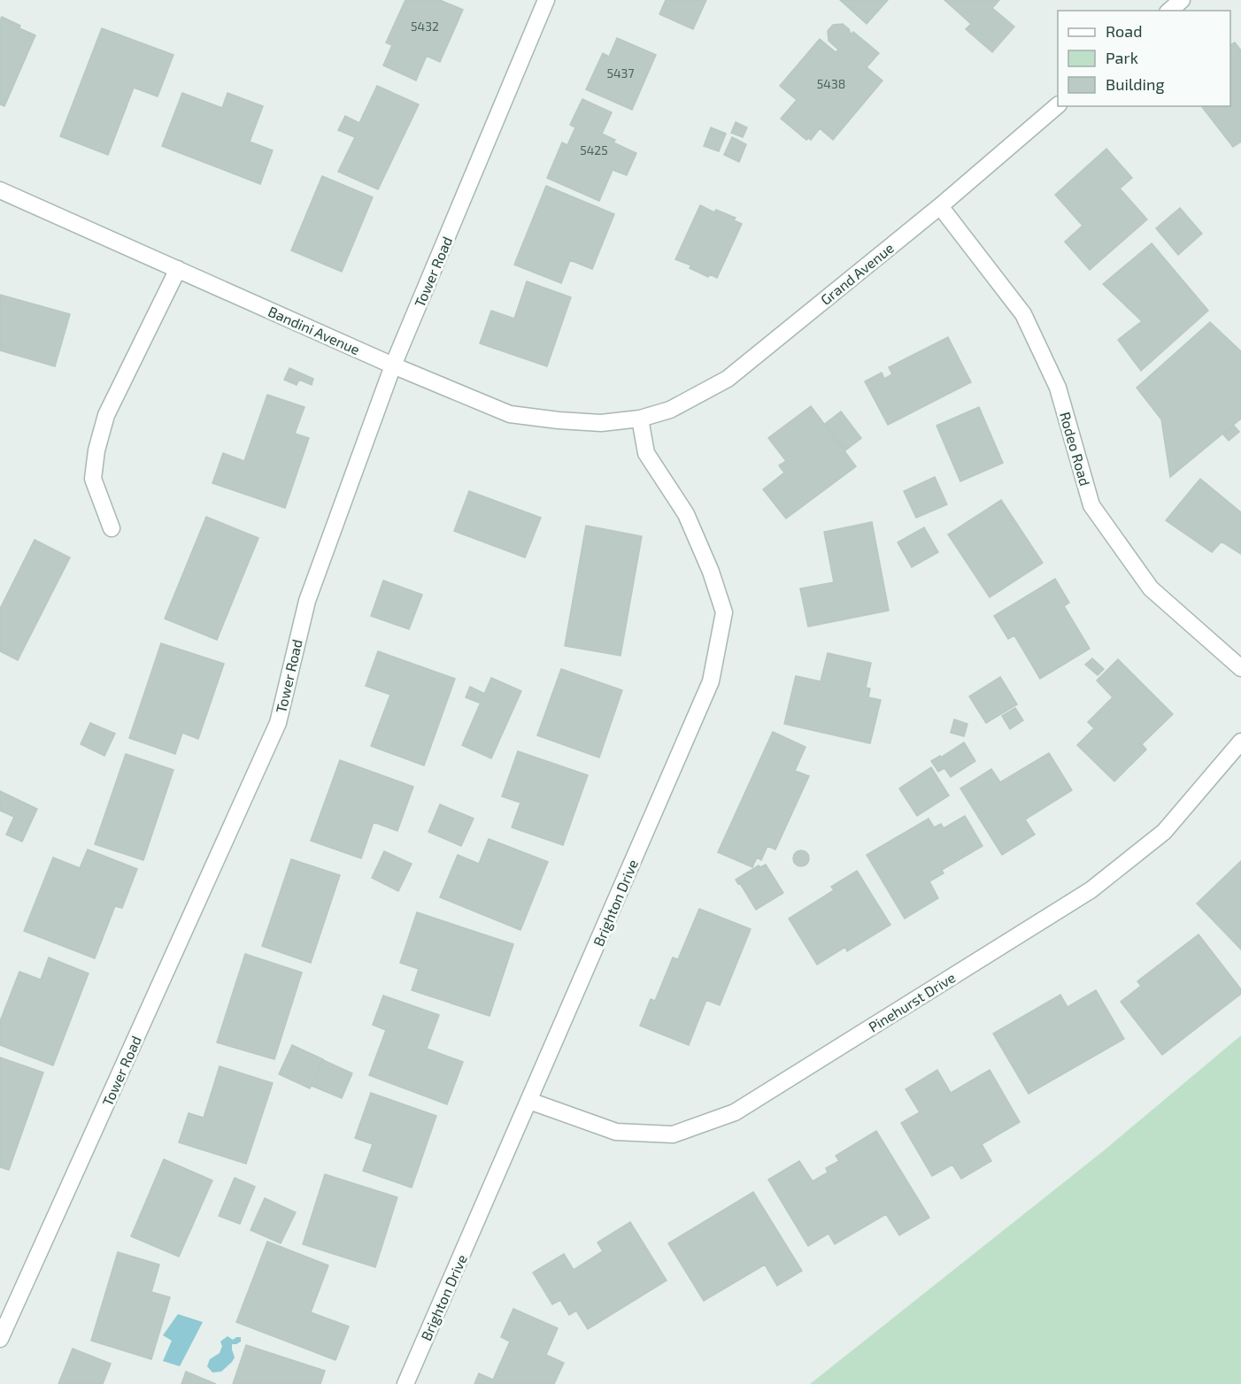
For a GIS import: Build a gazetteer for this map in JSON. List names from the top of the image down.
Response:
{
  "streets": {
    "street": [
      "Tower Road",
      "Grand Avenue",
      "Bandini Avenue",
      "Rodeo Road",
      "Brighton Drive",
      "Pinehurst Drive"
    ]
  },
  "crossings": [
    ["Tower Road", "Bandini Avenue"],
    ["Grand Avenue", "Bandini Avenue"],
    ["Grand Avenue", "Rodeo Road"],
    ["Grand Avenue", "Brighton Drive"],
    ["Bandini Avenue", "Brighton Drive"],
    ["Brighton Drive", "Pinehurst Drive"]
  ],
  "house_numbers": [
    "5432",
    "5437",
    "5438",
    "5425"
  ],
  "legend": ["Road", "Park", "Building"]
}
